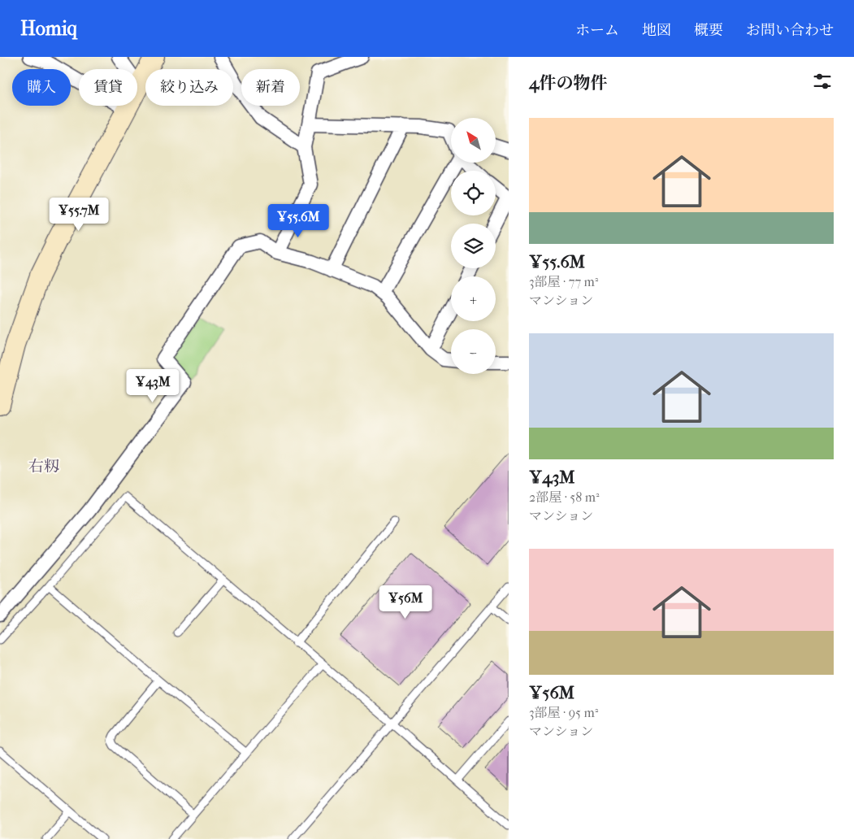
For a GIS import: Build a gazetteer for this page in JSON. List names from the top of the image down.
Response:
{
  "districts": ["右籾"],
  "north": "top left",
  "page": {
    "header": "Homiq",
    "nav": [
      "ホーム",
      "地図",
      "概要",
      "お問い合わせ"
    ],
    "heading": "4件の物件",
    "chip": [
      "購入",
      "賃貸",
      "絞り込み",
      "新着"
    ],
    "list": [
      {
        "name": "¥55.6M",
        "note": "3部屋 · 77 m² · マンション"
      },
      {
        "name": "¥43M",
        "note": "2部屋 · 58 m² · マンション"
      },
      {
        "name": "¥56M",
        "note": "3部屋 · 95 m² · マンション"
      }
    ],
    "map_buttons": ["+", "−"],
    "price": [
      "¥55.7M",
      "¥55.6M",
      "¥43M",
      "¥56M"
    ]
  }
}
